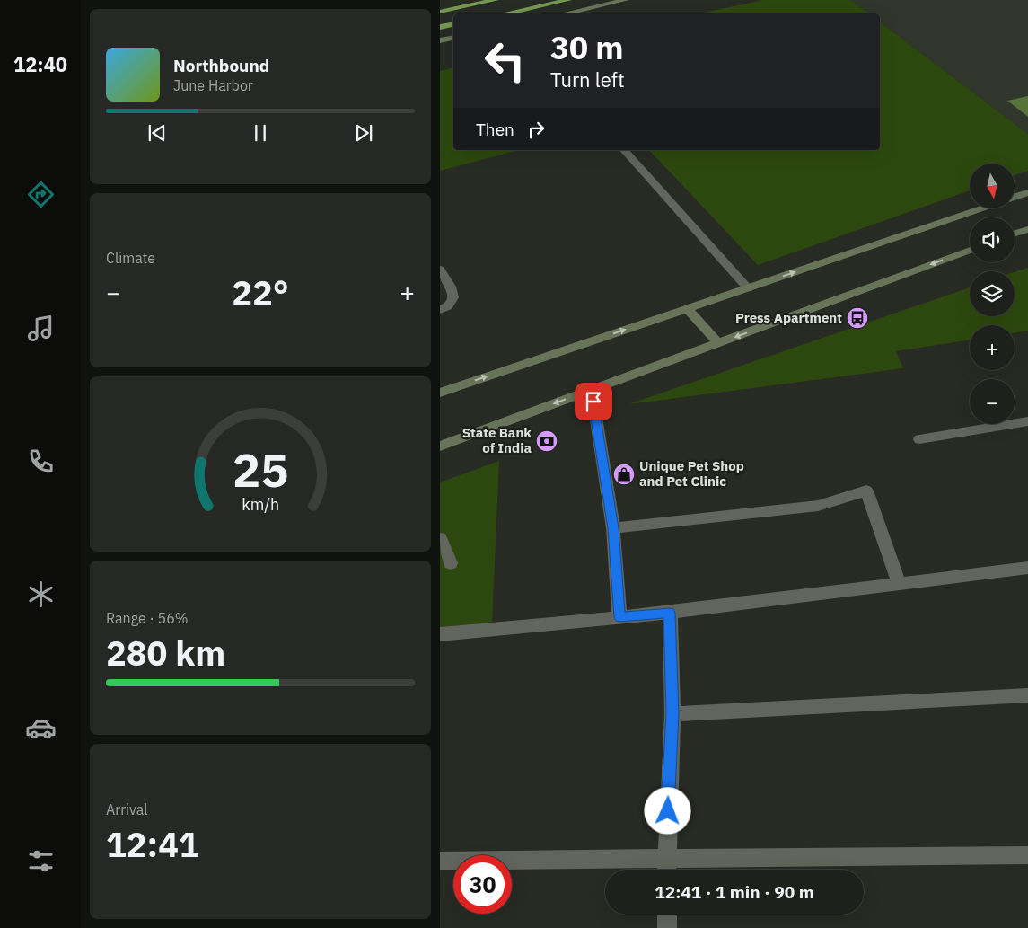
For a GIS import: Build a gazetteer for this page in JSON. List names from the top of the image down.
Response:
{
  "places": {
    "bus stop": ["Press Apartment"],
    "bank": ["State Bank of India"],
    "shop": ["Unique Pet Shop and Pet Clinic"]
  },
  "north": "bottom",
  "page": {
    "tabs": "12:40",
    "turn": ["30 m", "Turn left"],
    "song": ["Northbound", "June Harbor"],
    "then": "Then",
    "map_buttons": ["+", "−"],
    "tile": [
      "Climate",
      ["Range · 56%", "280 km"],
      ["Arrival", "12:41"]
    ],
    "heat": ["−", "22°", "+"],
    "limit": "30",
    "trip": "12:41 · 1 min · 90 m",
    "gauge": ["25", "km/h"]
  }
}
